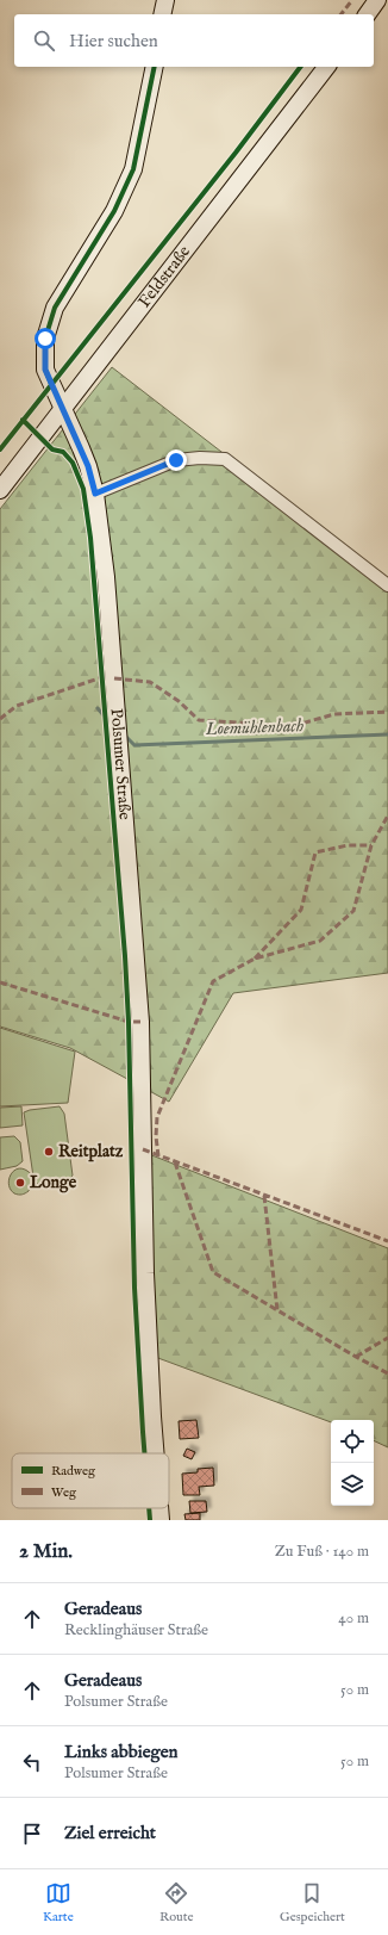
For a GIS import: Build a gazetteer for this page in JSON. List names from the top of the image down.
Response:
{
  "streets": {
    "street": ["Feldstraße", "Polsumer Straße"]
  },
  "crossings": [
    ["Feldstraße", "Polsumer Straße"]
  ],
  "water": ["Loemühlenbach"],
  "places": ["Reitplatz", "Longe"],
  "legend": ["Radweg", "Weg"],
  "page": {
    "search": "Hier suchen",
    "heading": ["2 Min.", "Zu Fuß · 140 m"],
    "list": [
      ["Geradeaus", "Recklinghäuser Straße", "40 m"],
      ["Geradeaus", "Polsumer Straße", "50 m"],
      ["Links abbiegen", "Polsumer Straße", "50 m"],
      "Ziel erreicht"
    ],
    "nav": ["Karte", "Route", "Gespeichert"]
  }
}
